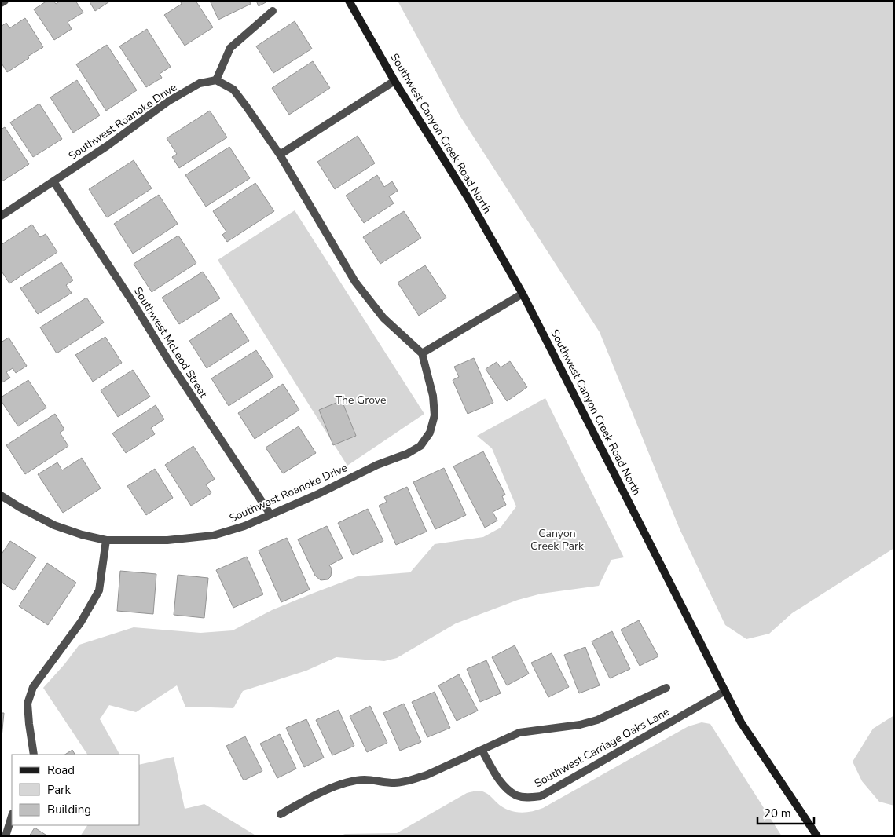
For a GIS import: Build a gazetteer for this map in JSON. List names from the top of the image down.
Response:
{
  "streets": {
    "main road": ["Southwest Canyon Creek Road North"],
    "street": ["Southwest Roanoke Drive", "Southwest McLeod Street", "Southwest Carriage Oaks Lane"]
  },
  "crossings": [
    ["Southwest Roanoke Drive", "Southwest McLeod Street"],
    ["Southwest Canyon Creek Road North", "Southwest Carriage Oaks Lane"]
  ],
  "parks": ["The Grove", "Canyon Creek Park"],
  "legend": ["Road", "Park", "Building"],
  "scale_bar": "20 m"
}
